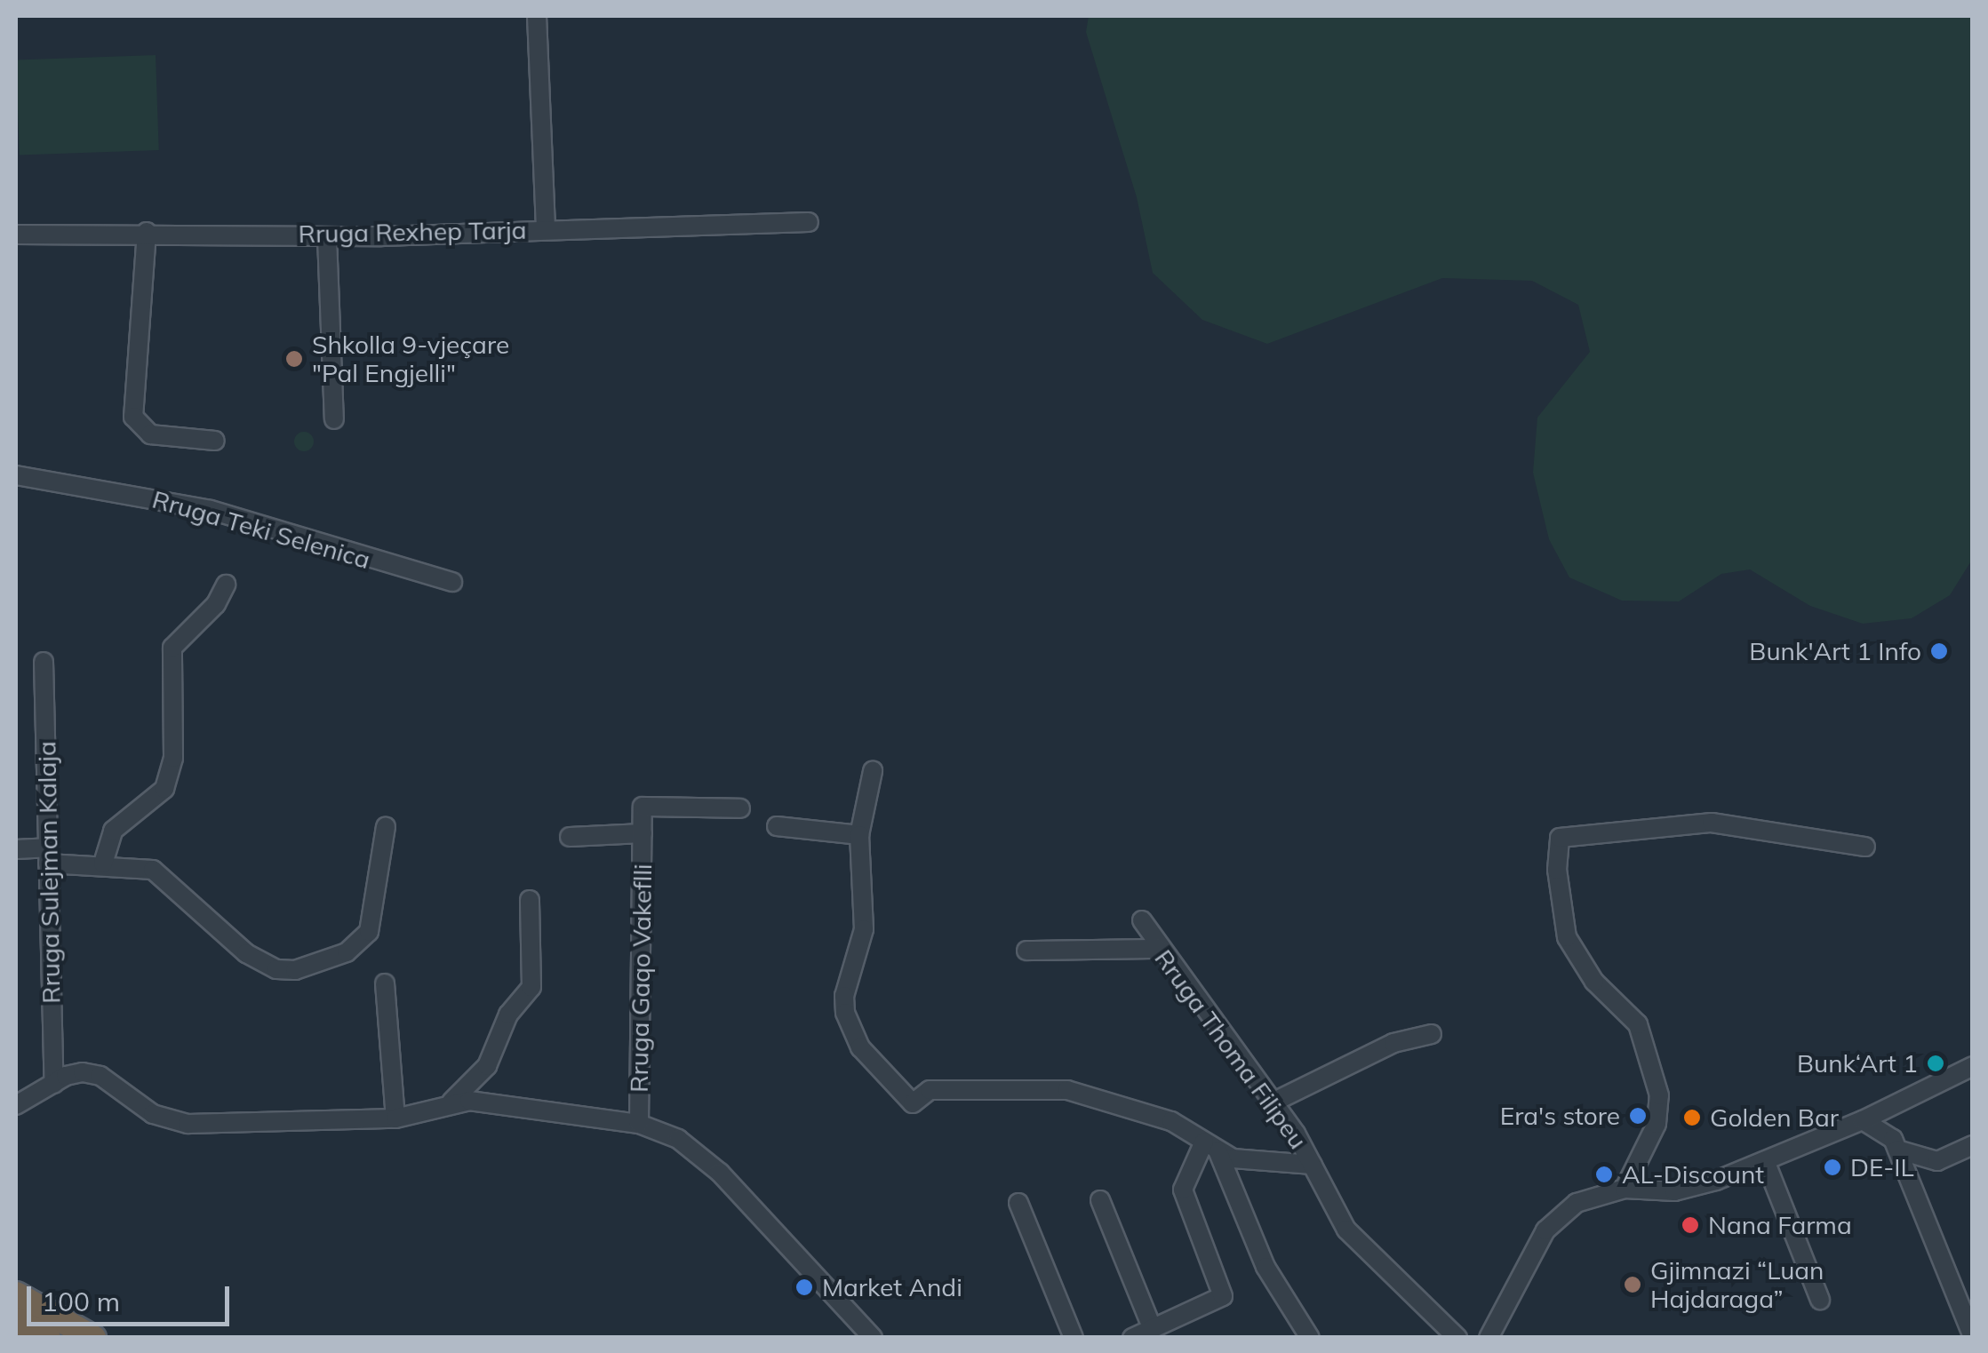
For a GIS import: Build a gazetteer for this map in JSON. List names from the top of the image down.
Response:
{
  "streets": {
    "street": [
      "Rruga Rexhep Tarja",
      "Rruga Teki Selenica",
      "Rruga Sulejman Kalaja",
      "Rruga Gaqo Vakeflli",
      "Rruga Thoma Filipeu"
    ]
  },
  "places": [
    "Shkolla 9-vjeçare \"Pal Engjelli\"",
    "Bunk'Art 1 Info",
    "Bunk‘Art 1",
    "Era's store",
    "Golden Bar",
    "DE-IL",
    "AL-Discount",
    "Nana Farma",
    "Gjimnazi “Luan Hajdaraga”",
    "Market Andi"
  ],
  "scale_bar": "100 m"
}
